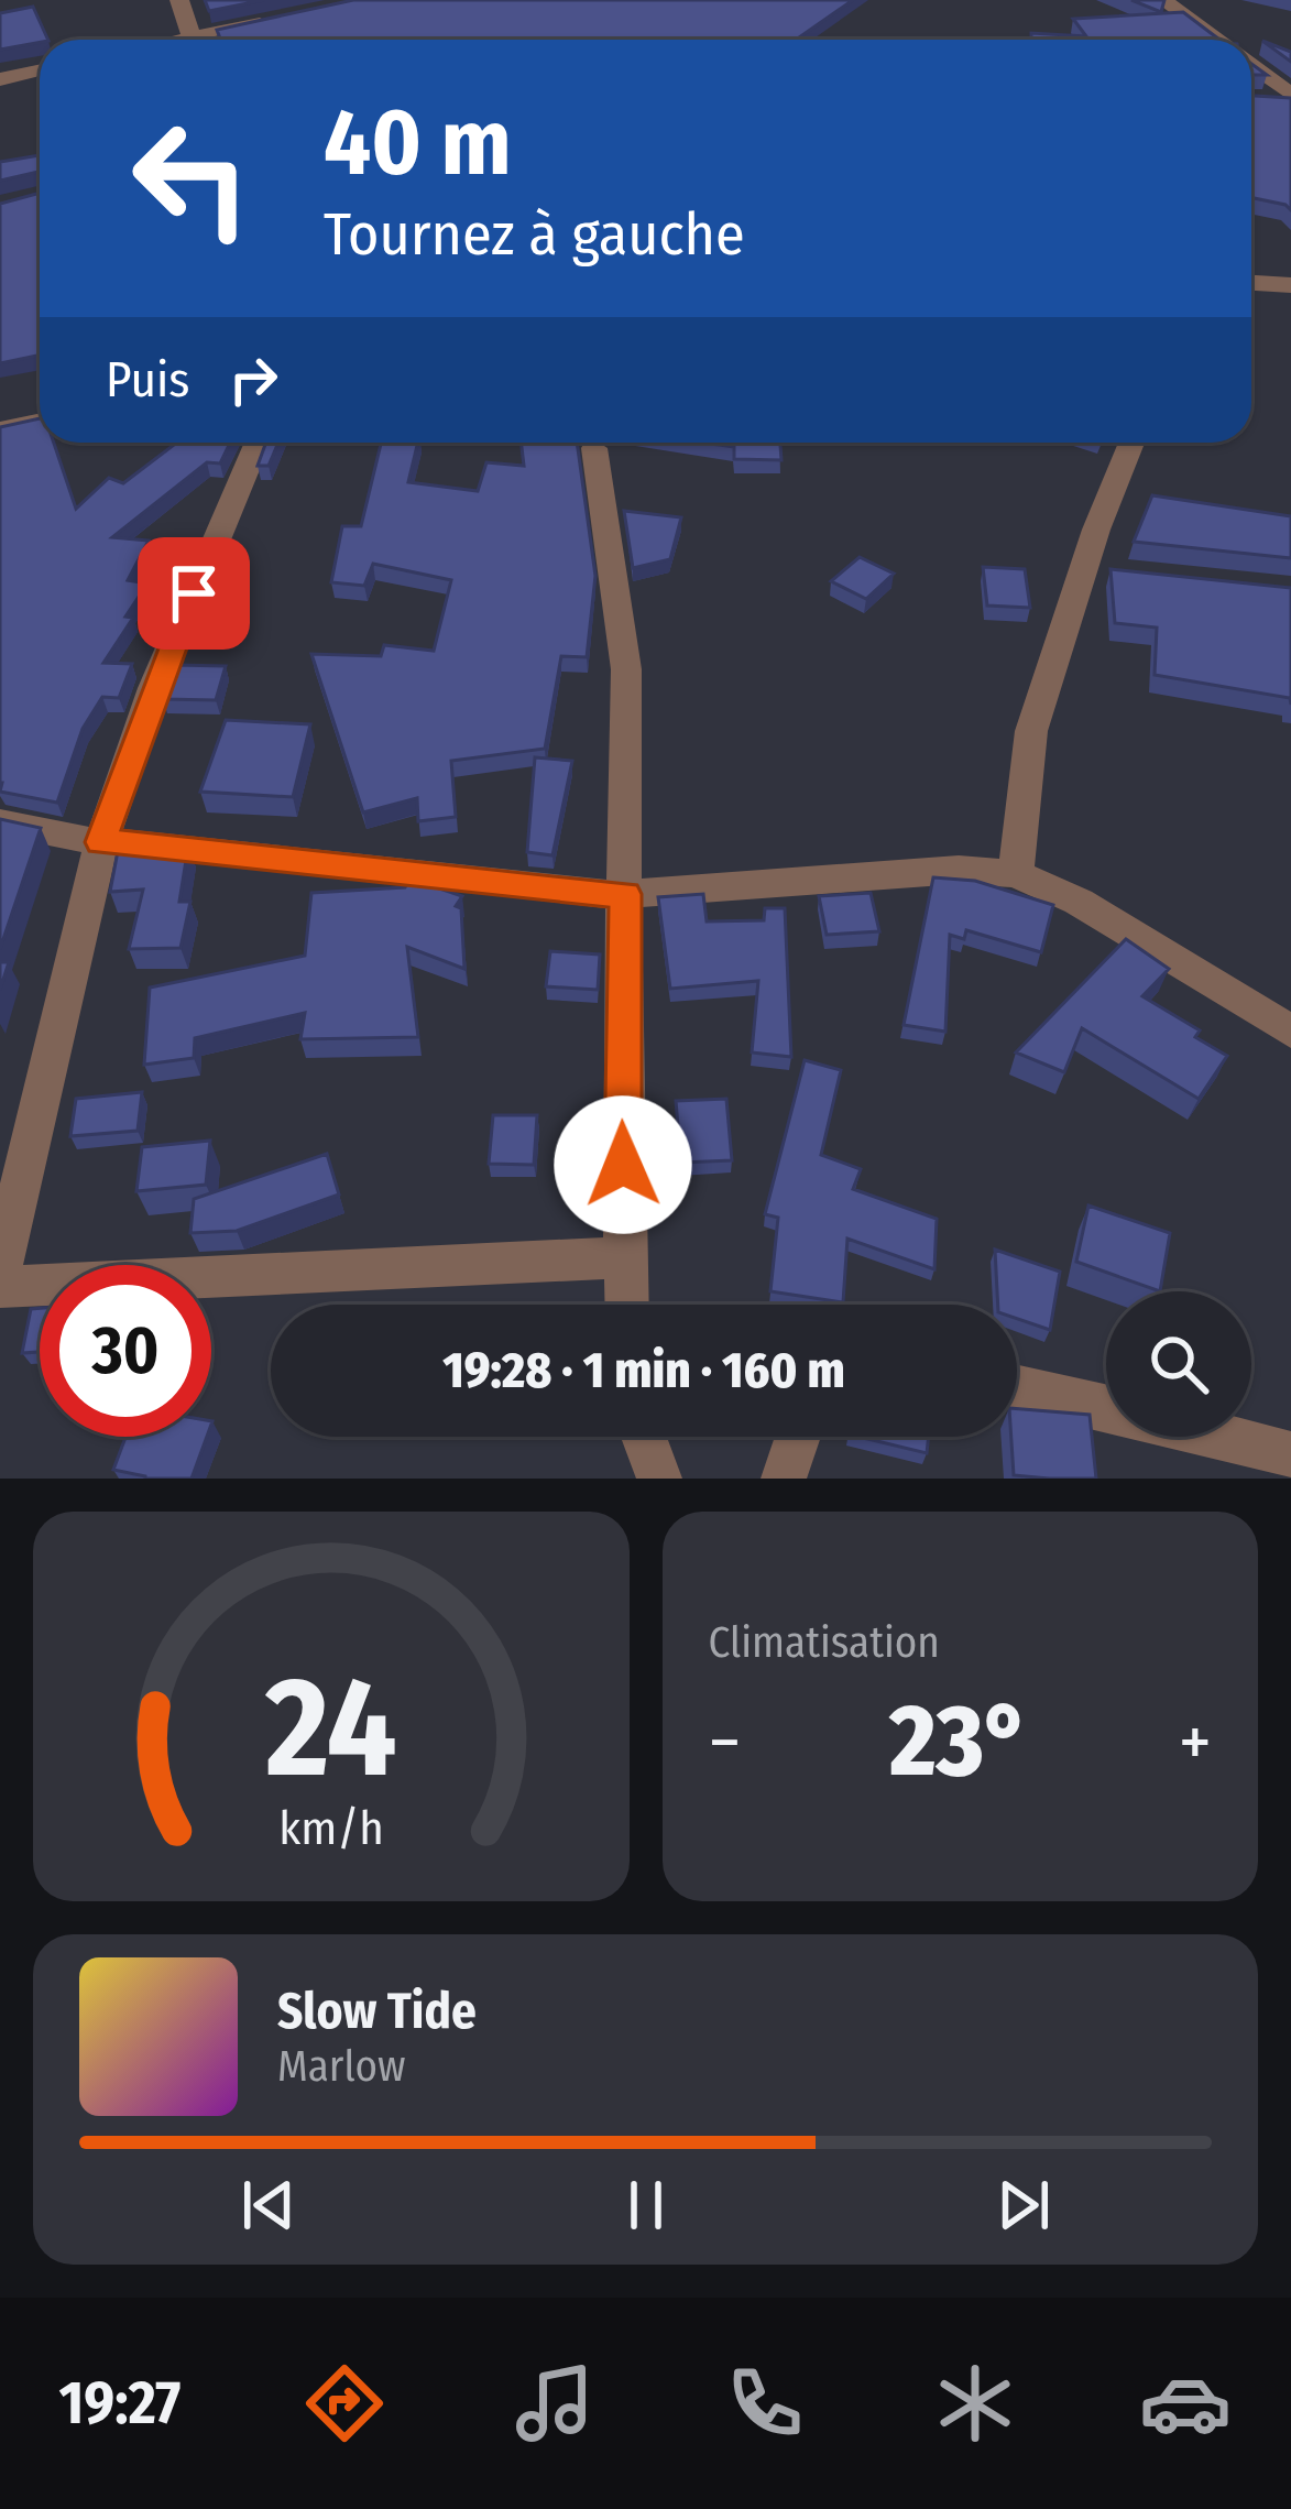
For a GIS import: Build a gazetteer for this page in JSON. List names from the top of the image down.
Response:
{
  "page": {
    "turn": ["40 m", "Tournez à gauche"],
    "then": "Puis",
    "limit": "30",
    "trip": "19:28 · 1 min · 160 m",
    "tile": "Climatisation",
    "heat": ["−", "23°", "+"],
    "song": ["Slow Tide", "Marlow"],
    "tabs": "19:27",
    "gauge": ["24", "km/h"]
  }
}
